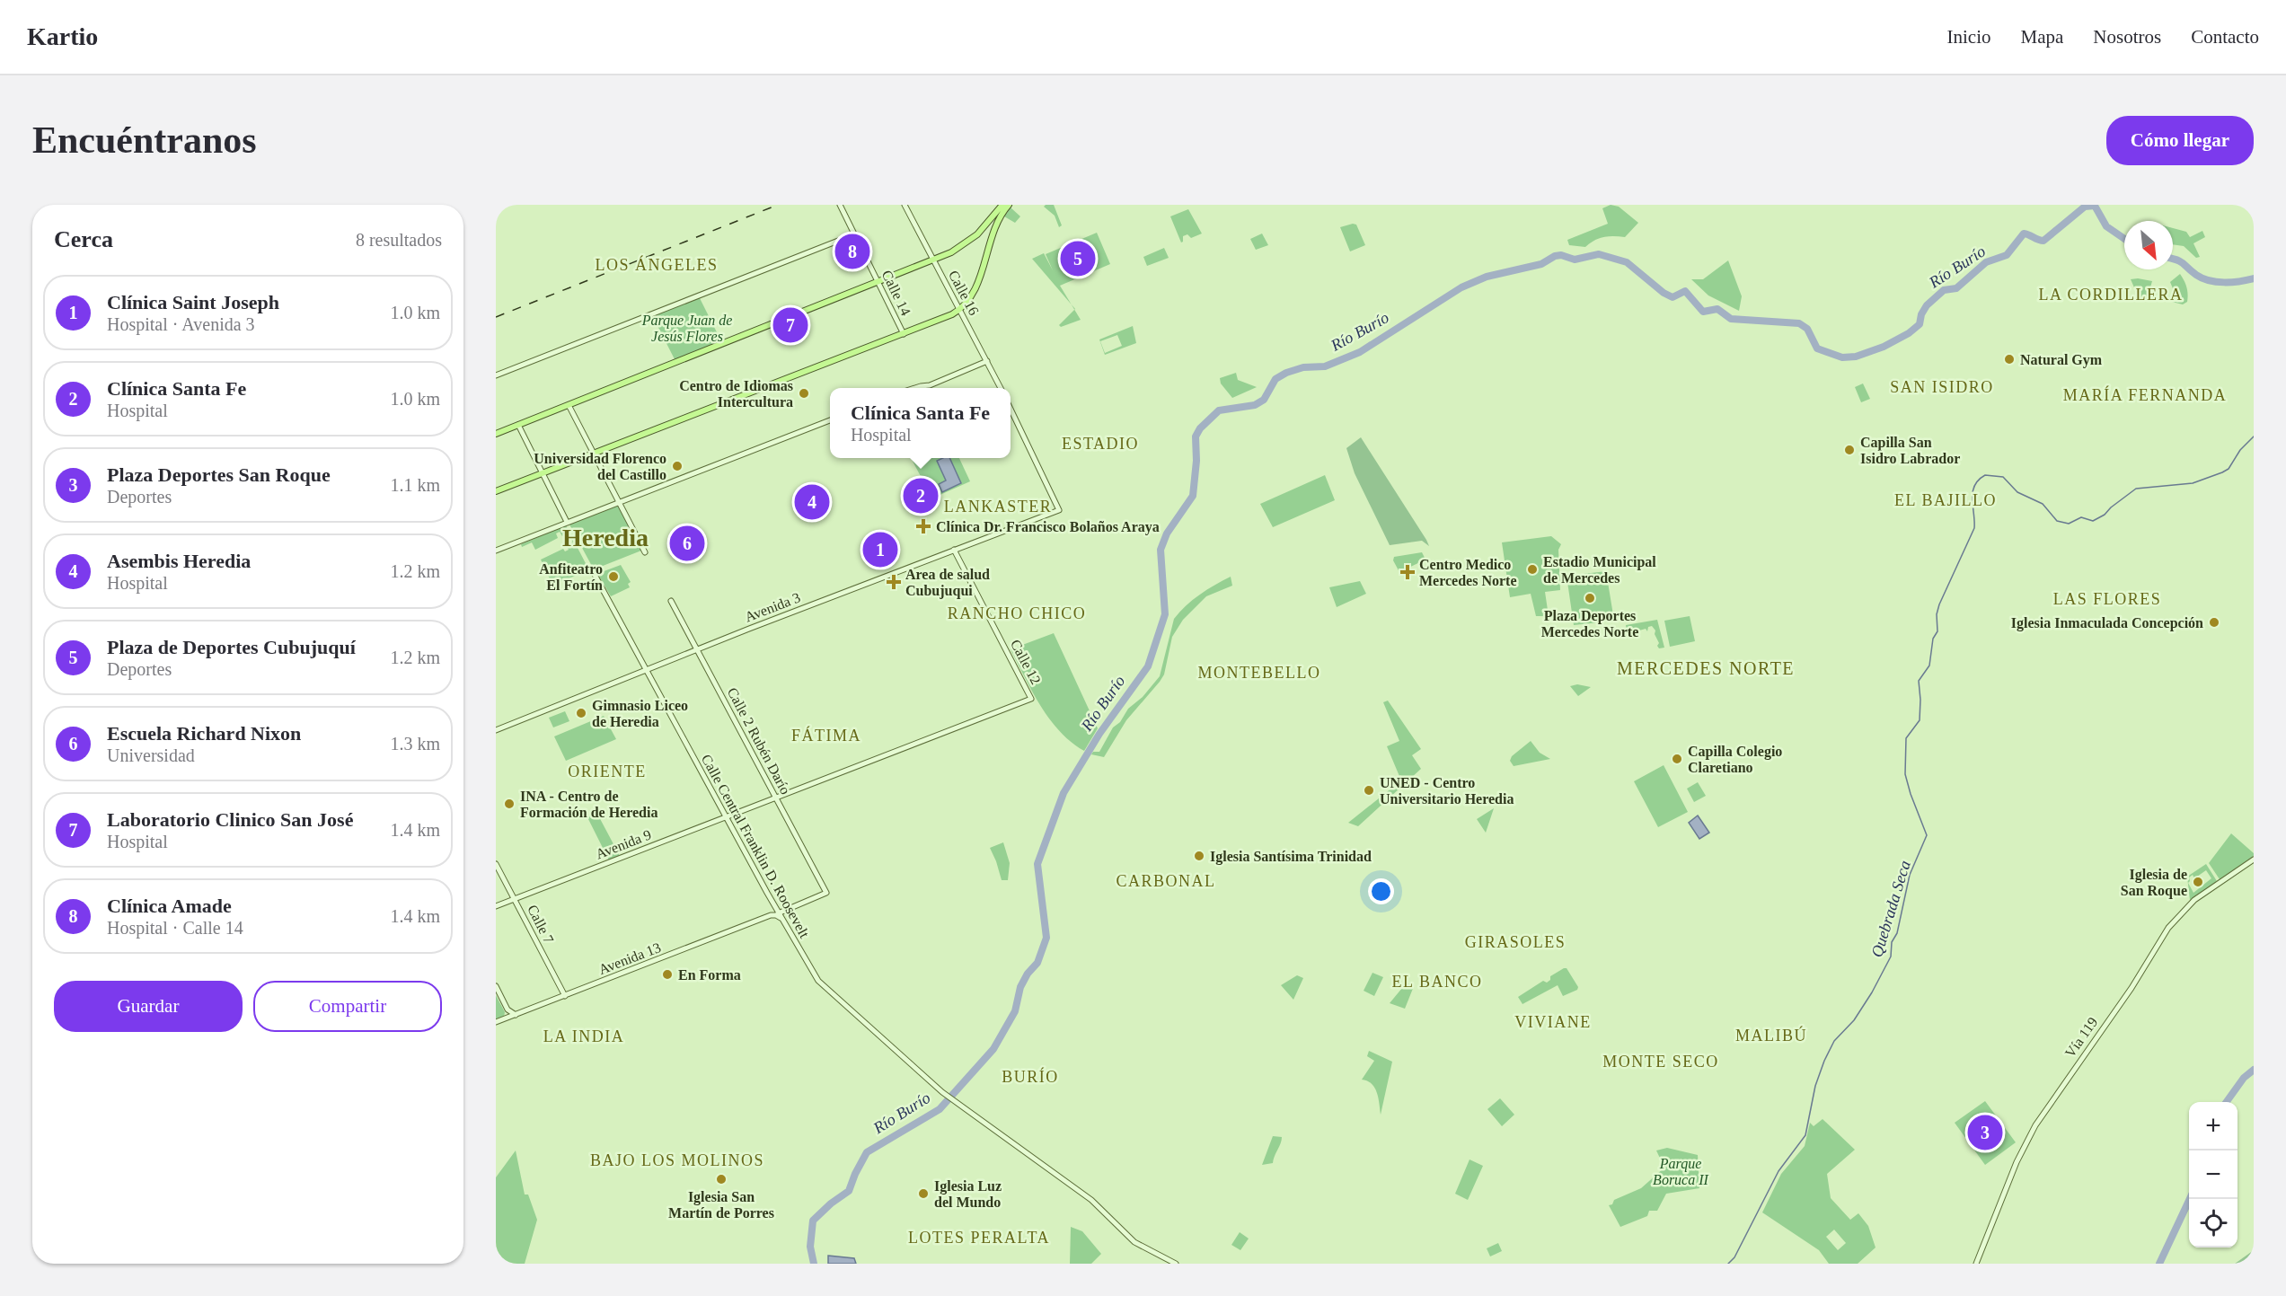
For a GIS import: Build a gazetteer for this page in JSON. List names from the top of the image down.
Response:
{
  "streets": {
    "street": [
      "Calle 14",
      "Calle 16",
      "Avenida 3",
      "Calle 12",
      "Calle 2 Rubén Darío",
      "Avenida 9",
      "Calle Central Franklin D. Roosevelt",
      "Calle 7",
      "Avenida 13",
      "Vía 119"
    ]
  },
  "crossings": [
    ["Avenida 3", "Calle 12"],
    ["Avenida 3", "Calle 2 Rubén Darío"],
    ["Avenida 3", "Calle Central Franklin D. Roosevelt"],
    ["Calle 12", "Avenida 9"],
    ["Calle 2 Rubén Darío", "Avenida 9"],
    ["Calle 2 Rubén Darío", "Calle Central Franklin D. Roosevelt"],
    ["Avenida 9", "Calle Central Franklin D. Roosevelt"],
    ["Avenida 9", "Calle 7"],
    ["Calle 7", "Avenida 13"]
  ],
  "districts": [
    "LOS ÁNGELES",
    "LA CORDILLERA",
    "SAN ISIDRO",
    "MARÍA FERNANDA",
    "ESTADIO",
    "EL BAJILLO",
    "LANKASTER",
    "Heredia",
    "LAS FLORES",
    "RANCHO CHICO",
    "MERCEDES NORTE",
    "MONTEBELLO",
    "FÁTIMA",
    "ORIENTE",
    "CARBONAL",
    "GIRASOLES",
    "EL BANCO",
    "VIVIANE",
    "MALIBÚ",
    "LA INDIA",
    "MONTE SECO",
    "BURÍO",
    "BAJO LOS MOLINOS",
    "LOTES PERALTA"
  ],
  "water": ["Río Burío", "Quebrada Seca"],
  "parks": ["Parque Juan de Jesús Flores", "Parque Boruca II"],
  "places": {
    "other": [
      "Natural Gym",
      "Centro de Idiomas Intercultura",
      "Capilla San Isidro Labrador",
      "Universidad Florenco del Castillo",
      "Estadio Municipal de Mercedes",
      "Anfiteatro El Fortín",
      "Plaza Deportes Mercedes Norte",
      "Iglesia Inmaculada Concepción",
      "Gimnasio Liceo de Heredia",
      "Capilla Colegio Claretiano",
      "UNED - Centro Universitario Heredia",
      "INA - Centro de Formación de Heredia",
      "Iglesia Santísima Trinidad",
      "Iglesia de San Roque",
      "En Forma",
      "Iglesia San Martín de Porres",
      "Iglesia Luz del Mundo"
    ],
    "health": ["Clínica Dr. Francisco Bolaños Araya", "Centro Medico Mercedes Norte", "Area de salud Cubujuqui"]
  },
  "north": "bottom right",
  "page": {
    "header": "Kartio",
    "nav": [
      "Inicio",
      "Mapa",
      "Nosotros",
      "Contacto"
    ],
    "buttons": [
      "Cómo llegar",
      ["Guardar", "Compartir"]
    ],
    "title": "Encuéntranos",
    "heading": ["Cerca", "8 resultados"],
    "pins": [
      "8",
      "5",
      "7",
      "2",
      "4",
      "6",
      "1",
      "3"
    ],
    "list": [
      {
        "mark": "1",
        "name": "Clínica Saint Joseph",
        "note": "Hospital · Avenida 3",
        "value": "1.0 km"
      },
      {
        "mark": "2",
        "name": "Clínica Santa Fe",
        "note": "Hospital",
        "value": "1.0 km"
      },
      {
        "mark": "3",
        "name": "Plaza Deportes San Roque",
        "note": "Deportes",
        "value": "1.1 km"
      },
      {
        "mark": "4",
        "name": "Asembis Heredia",
        "note": "Hospital",
        "value": "1.2 km"
      },
      {
        "mark": "5",
        "name": "Plaza de Deportes Cubujuquí",
        "note": "Deportes",
        "value": "1.2 km"
      },
      {
        "mark": "6",
        "name": "Escuela Richard Nixon",
        "note": "Universidad",
        "value": "1.3 km"
      },
      {
        "mark": "7",
        "name": "Laboratorio Clinico San José",
        "note": "Hospital",
        "value": "1.4 km"
      },
      {
        "mark": "8",
        "name": "Clínica Amade",
        "note": "Hospital · Calle 14",
        "value": "1.4 km"
      }
    ],
    "popup": ["Clínica Santa Fe", "Hospital"],
    "map_buttons": ["+", "−"]
  }
}
